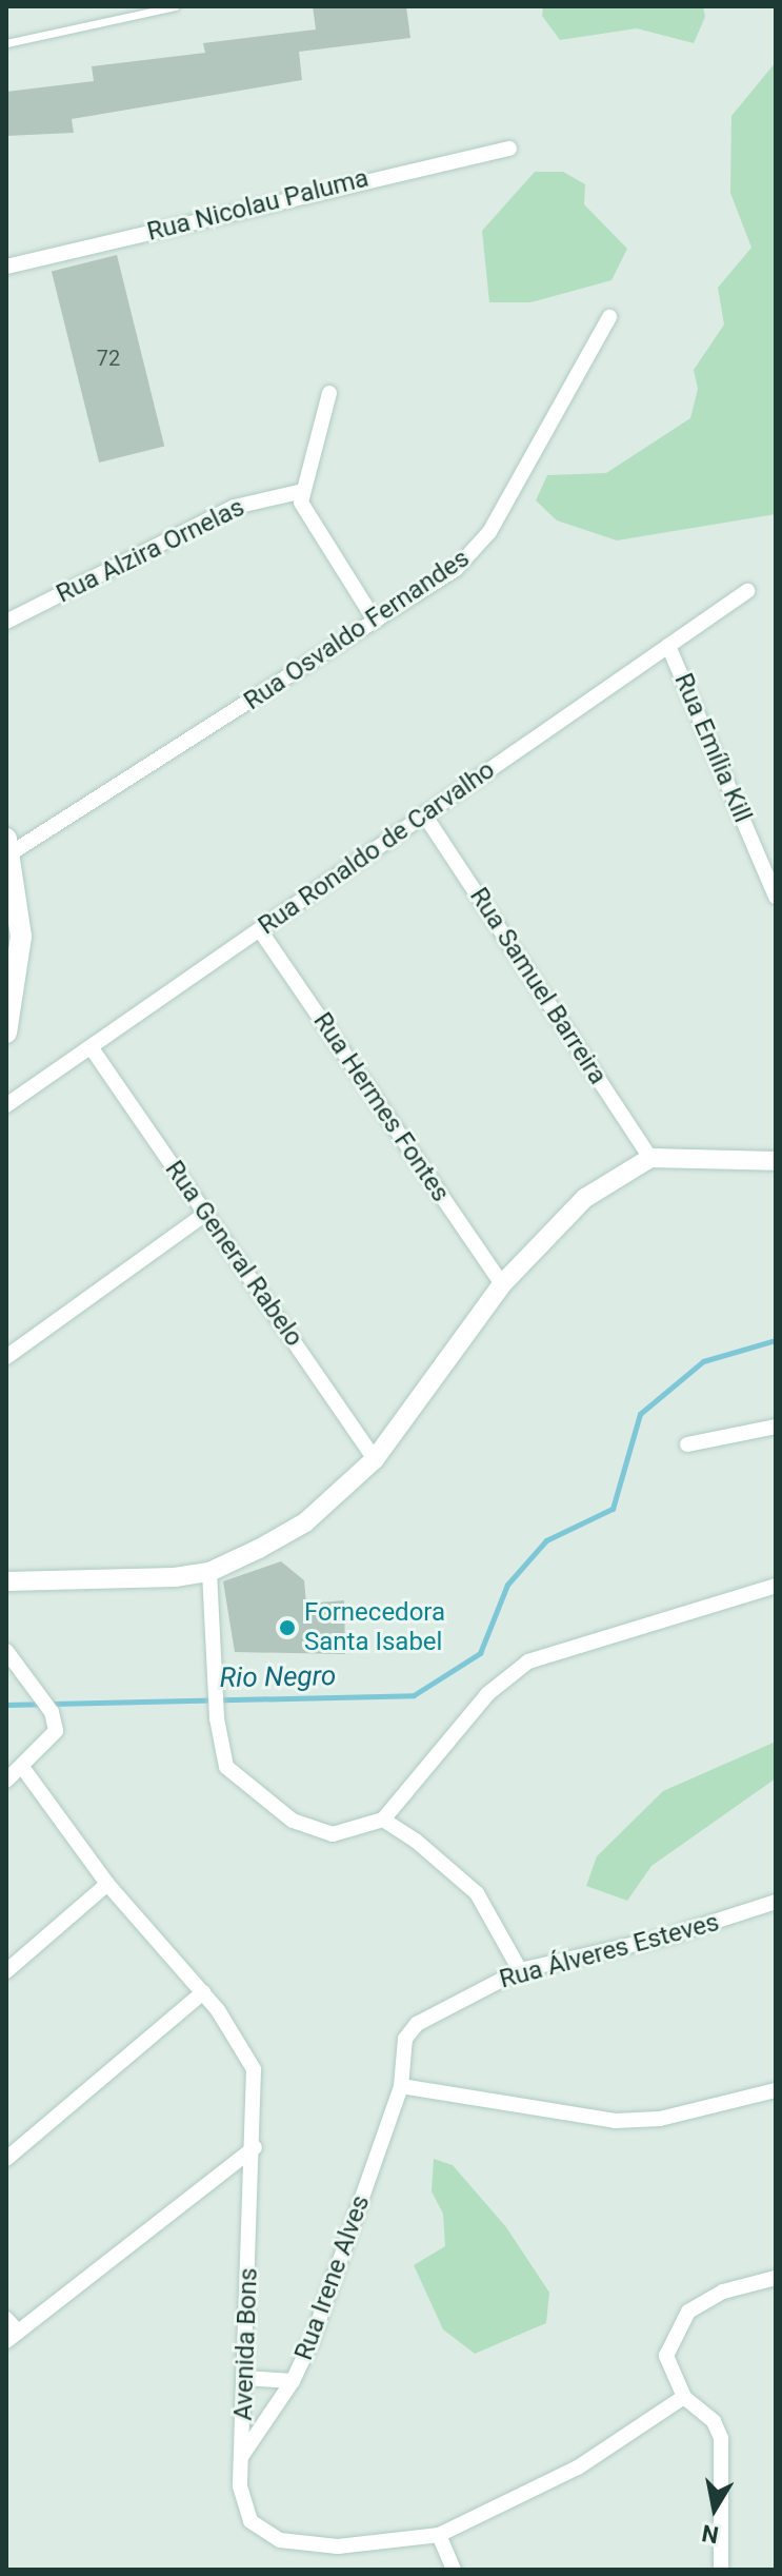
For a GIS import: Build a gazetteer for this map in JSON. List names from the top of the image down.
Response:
{
  "streets": {
    "street": [
      "Rua Nicolau Paluma",
      "Rua Alzira Ornelas",
      "Rua Osvaldo Fernandes",
      "Rua Emília Kill",
      "Rua Ronaldo de Carvalho",
      "Rua Samuel Barreira",
      "Rua Hermes Fontes",
      "Rua General Rabelo",
      "Rua Álveres Esteves",
      "Rua Irene Alves",
      "Avenida Bons"
    ]
  },
  "crossings": [
    ["Rua Emília Kill", "Rua Ronaldo de Carvalho"],
    ["Rua Ronaldo de Carvalho", "Rua Samuel Barreira"],
    ["Rua Ronaldo de Carvalho", "Rua Hermes Fontes"],
    ["Rua Ronaldo de Carvalho", "Rua General Rabelo"],
    ["Rua Álveres Esteves", "Rua Irene Alves"],
    ["Rua Irene Alves", "Avenida Bons"]
  ],
  "water": ["Rio Negro"],
  "places": ["Fornecedora Santa Isabel"],
  "house_numbers": ["72"],
  "north": "bottom"
}
